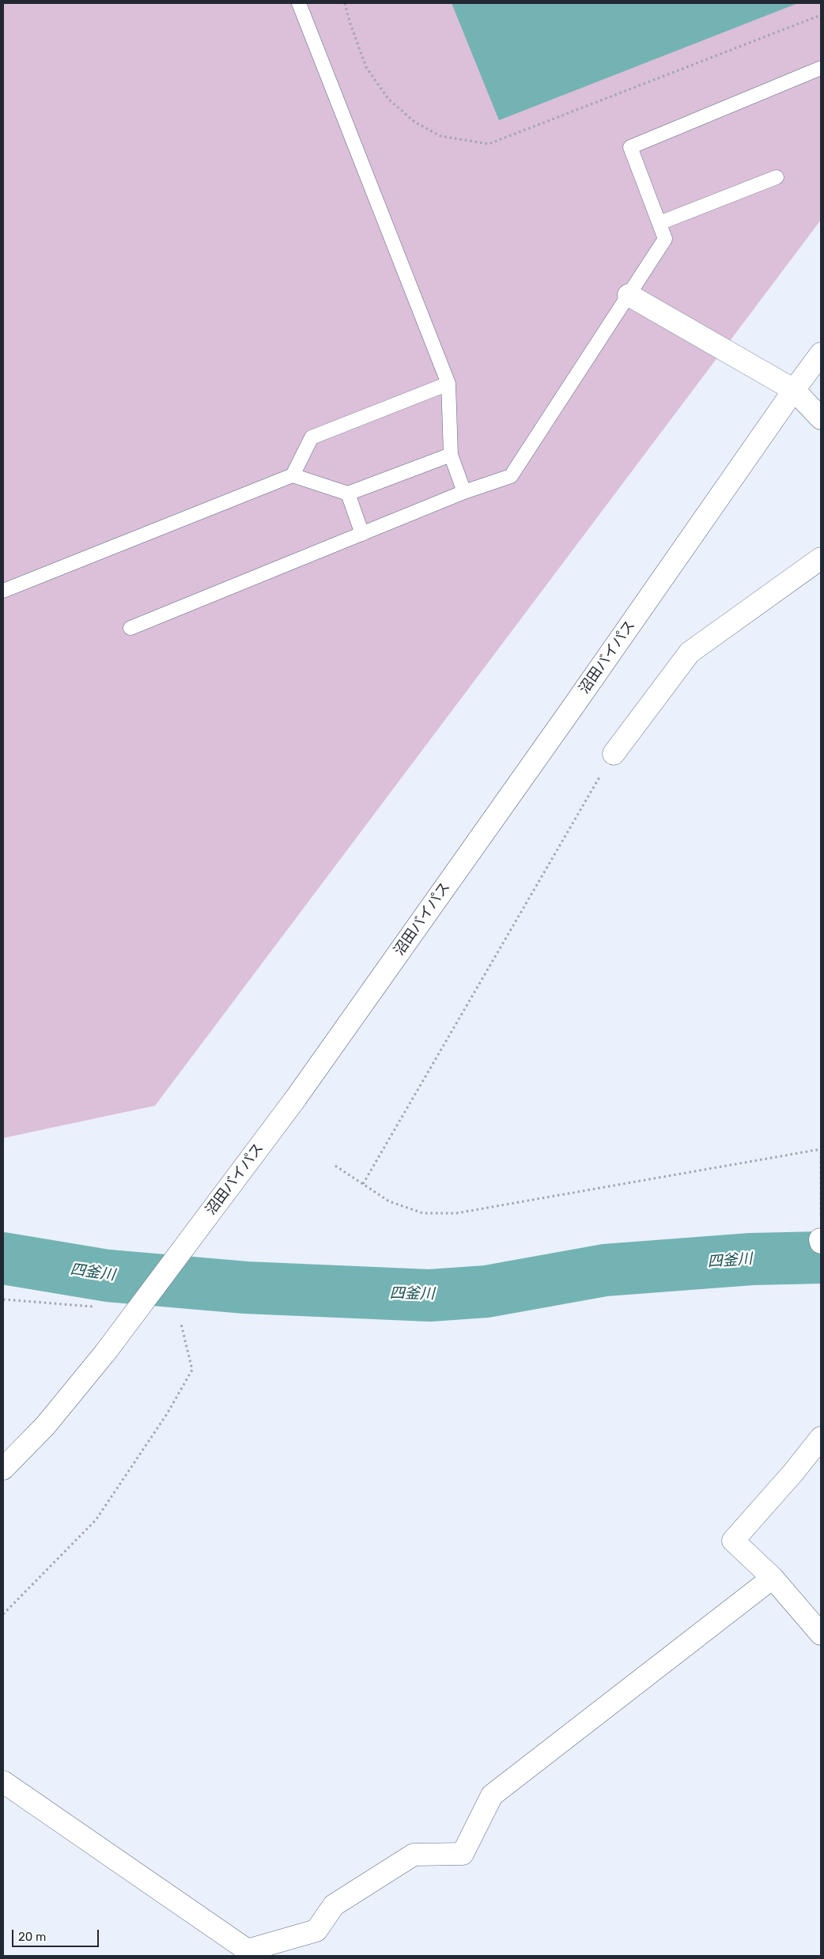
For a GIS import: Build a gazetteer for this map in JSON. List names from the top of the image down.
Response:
{
  "streets": {
    "main road": ["沼田バイパス"]
  },
  "water": ["四釜川"],
  "scale_bar": "20 m"
}
